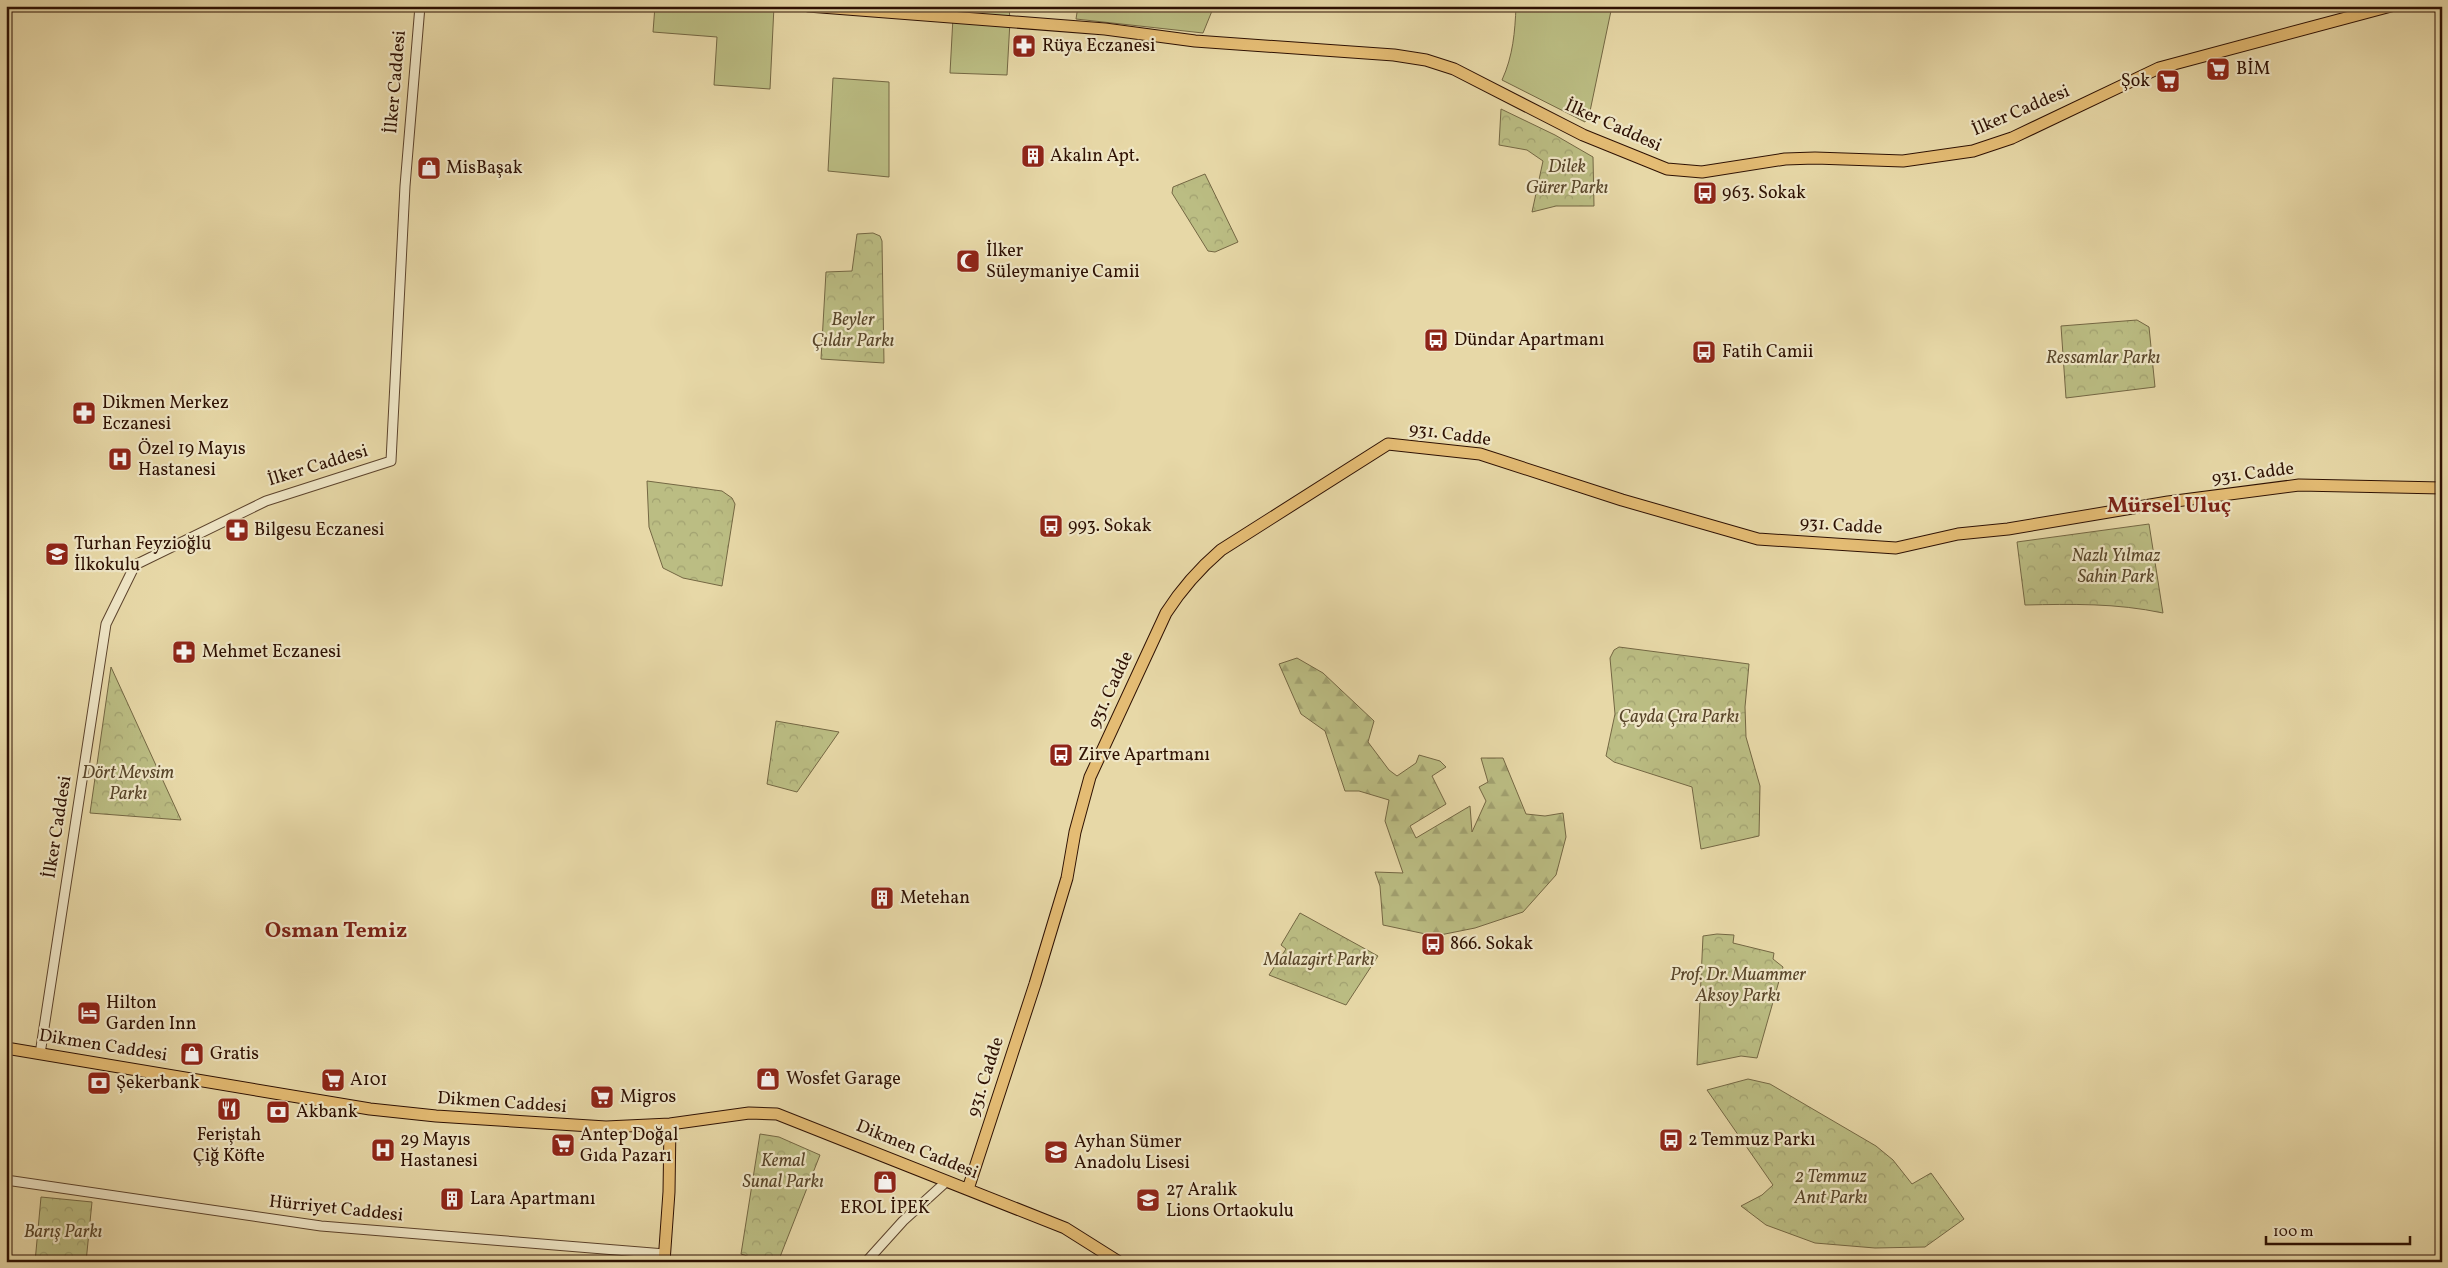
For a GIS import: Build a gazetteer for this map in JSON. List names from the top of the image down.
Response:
{
  "streets": {
    "main road": ["İlker Caddesi", "931. Cadde", "Dikmen Caddesi"],
    "street": ["Hürriyet Caddesi"]
  },
  "crossings": [
    ["İlker Caddesi", "Dikmen Caddesi"],
    ["931. Cadde", "Dikmen Caddesi"]
  ],
  "districts": ["Mürsel Uluç", "Osman Temiz"],
  "parks": [
    "Dilek Gürer Parkı",
    "Beyler Çıldır Parkı",
    "Ressamlar Parkı",
    "Nazlı Yılmaz Sahin Park",
    "Çayda Çıra Parkı",
    "Dört Mevsim Parkı",
    "Malazgirt Parkı",
    "Prof. Dr. Muammer Aksoy Parkı",
    "Kemal Sunal Parkı",
    "2 Temmuz Anıt Parkı",
    "Barış Parkı"
  ],
  "places": {
    "pharmacy": [
      "Rüya Eczanesi",
      "Dikmen Merkez Eczanesi",
      "Bilgesu Eczanesi",
      "Mehmet Eczanesi"
    ],
    "supermarket": [
      "BİM",
      "Şok",
      "A101",
      "Migros",
      "Antep Doğal Gıda Pazarı"
    ],
    "building": ["Akalın Apt.", "Metehan", "Lara Apartmanı"],
    "shop": [
      "MisBaşak",
      "Gratis",
      "Wosfet Garage",
      "EROL İPEK"
    ],
    "bus stop": [
      "963. Sokak",
      "Dündar Apartmanı",
      "Fatih Camii",
      "993. Sokak",
      "Zirve Apartmanı",
      "866. Sokak",
      "2 Temmuz Parkı"
    ],
    "mosque": ["İlker Süleymaniye Camii"],
    "hospital": ["Özel 19 Mayıs Hastanesi", "29 Mayıs Hastanesi"],
    "school or university": ["Turhan Feyzioğlu İlkokulu", "Ayhan Sümer Anadolu Lisesi", "27 Aralık Lions Ortaokulu"],
    "hotel": ["Hilton Garden Inn"],
    "bank": ["Şekerbank", "Akbank"],
    "restaurant": ["Feriştah Çiğ Köfte"]
  },
  "scale_bar": "100 m"
}
